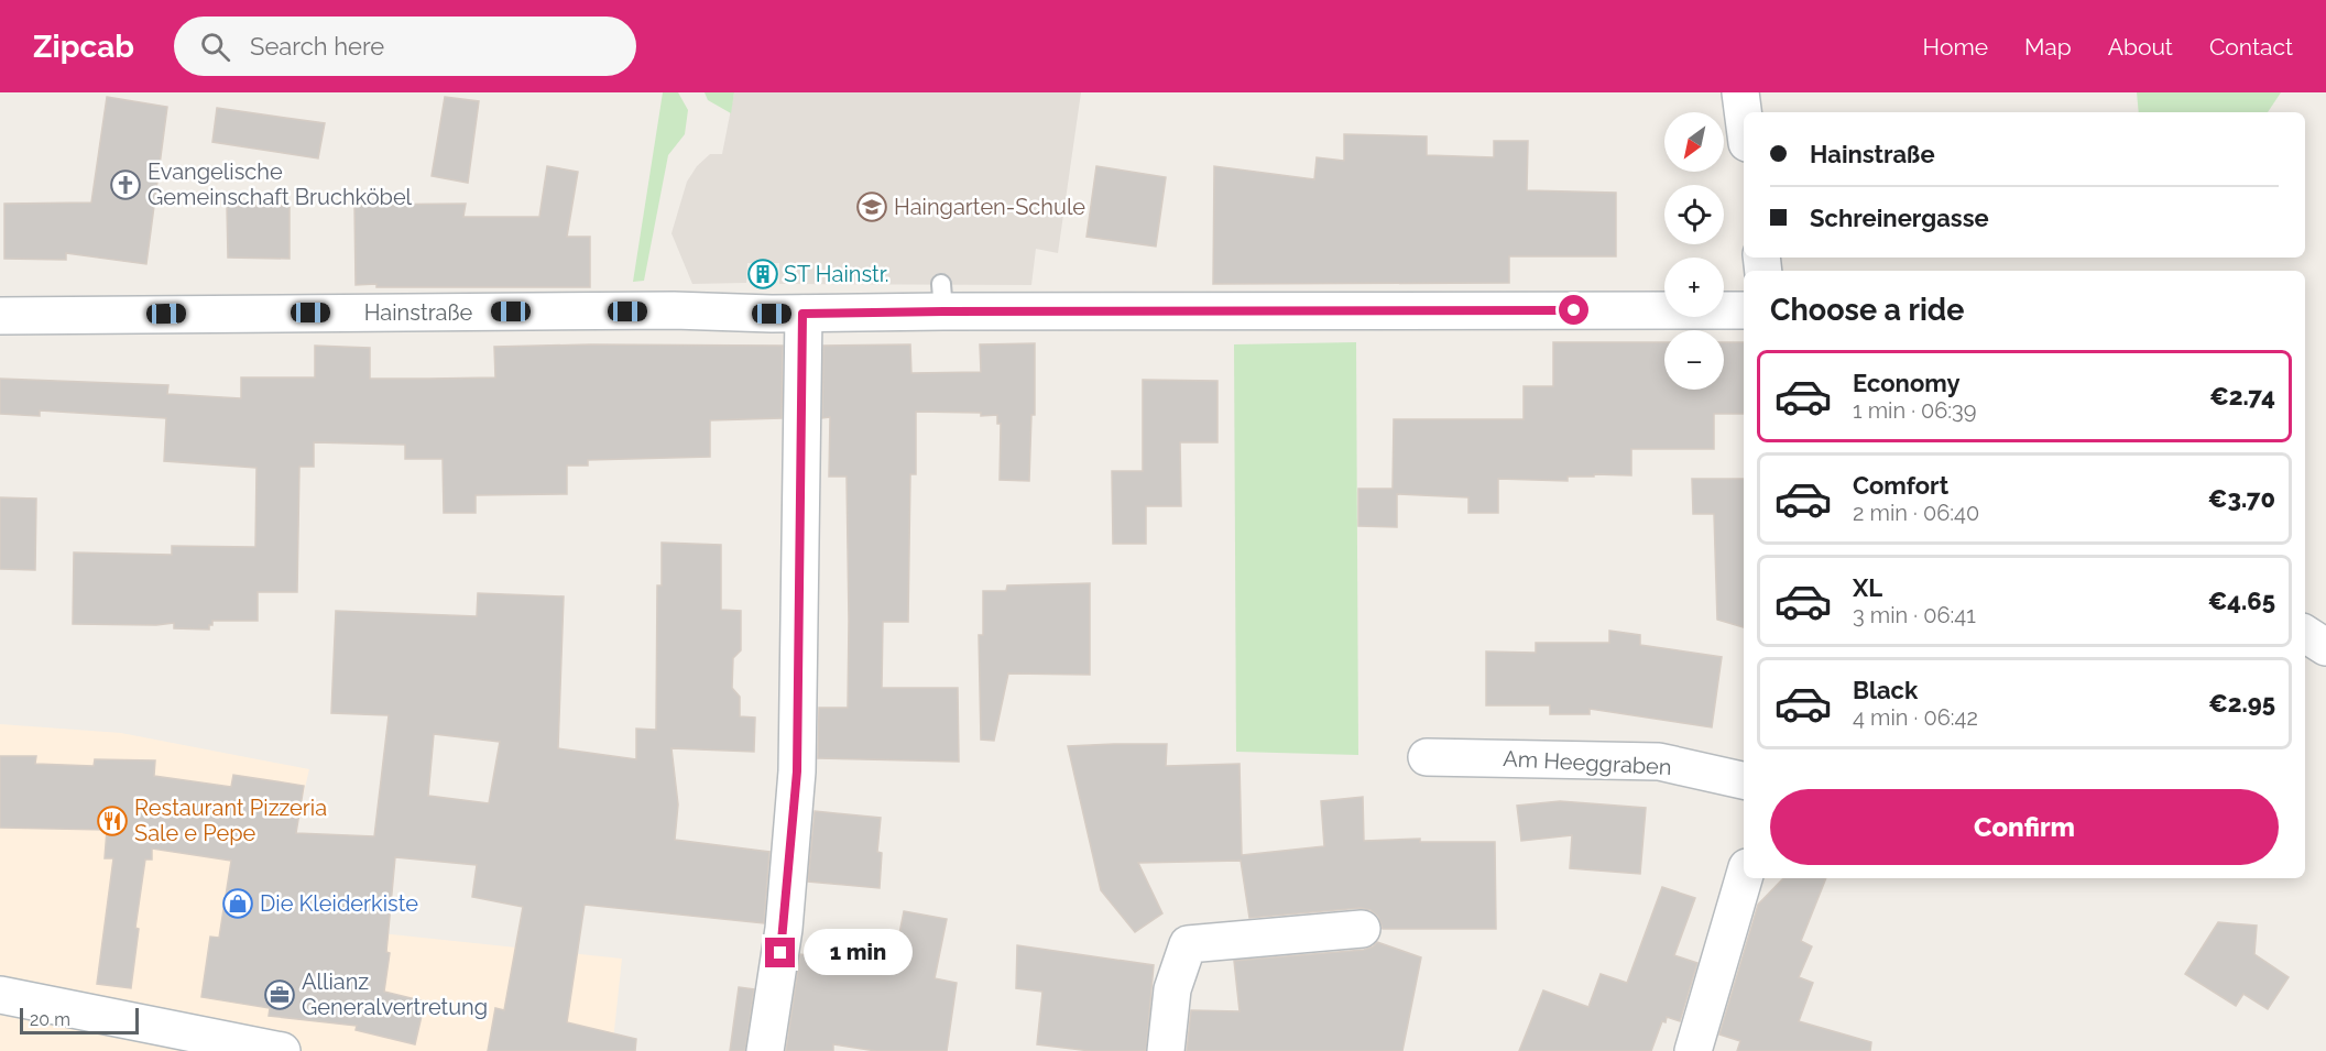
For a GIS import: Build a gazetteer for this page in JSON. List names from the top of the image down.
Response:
{
  "streets": {
    "street": ["Hainstraße", "Am Heeggraben"]
  },
  "places": {
    "church": ["Evangelische Gemeinschaft Bruchköbel"],
    "school or university": ["Haingarten-Schule"],
    "building": ["ST Hainstr."],
    "restaurant": ["Restaurant Pizzeria Sale e Pepe"],
    "shop": ["Die Kleiderkiste"],
    "office": ["Allianz Generalvertretung"]
  },
  "scale_bar": "20 m",
  "north": "bottom left",
  "page": {
    "header": "Zipcab",
    "search": "Search here",
    "nav": [
      "Home",
      "Map",
      "About",
      "Contact"
    ],
    "map_buttons": ["+", "−"],
    "banner": ["Hainstraße", "Schreinergasse"],
    "heading": "Choose a ride",
    "list": [
      {
        "name": "Economy",
        "note": "1 min · 06:39",
        "value": "€2.74"
      },
      {
        "name": "Comfort",
        "note": "2 min · 06:40",
        "value": "€3.70"
      },
      {
        "name": "XL",
        "note": "3 min · 06:41",
        "value": "€4.65"
      },
      {
        "name": "Black",
        "note": "4 min · 06:42",
        "value": "€2.95"
      }
    ],
    "buttons": "Confirm",
    "bubble": "1 min",
    "scale": "20 m"
  }
}
